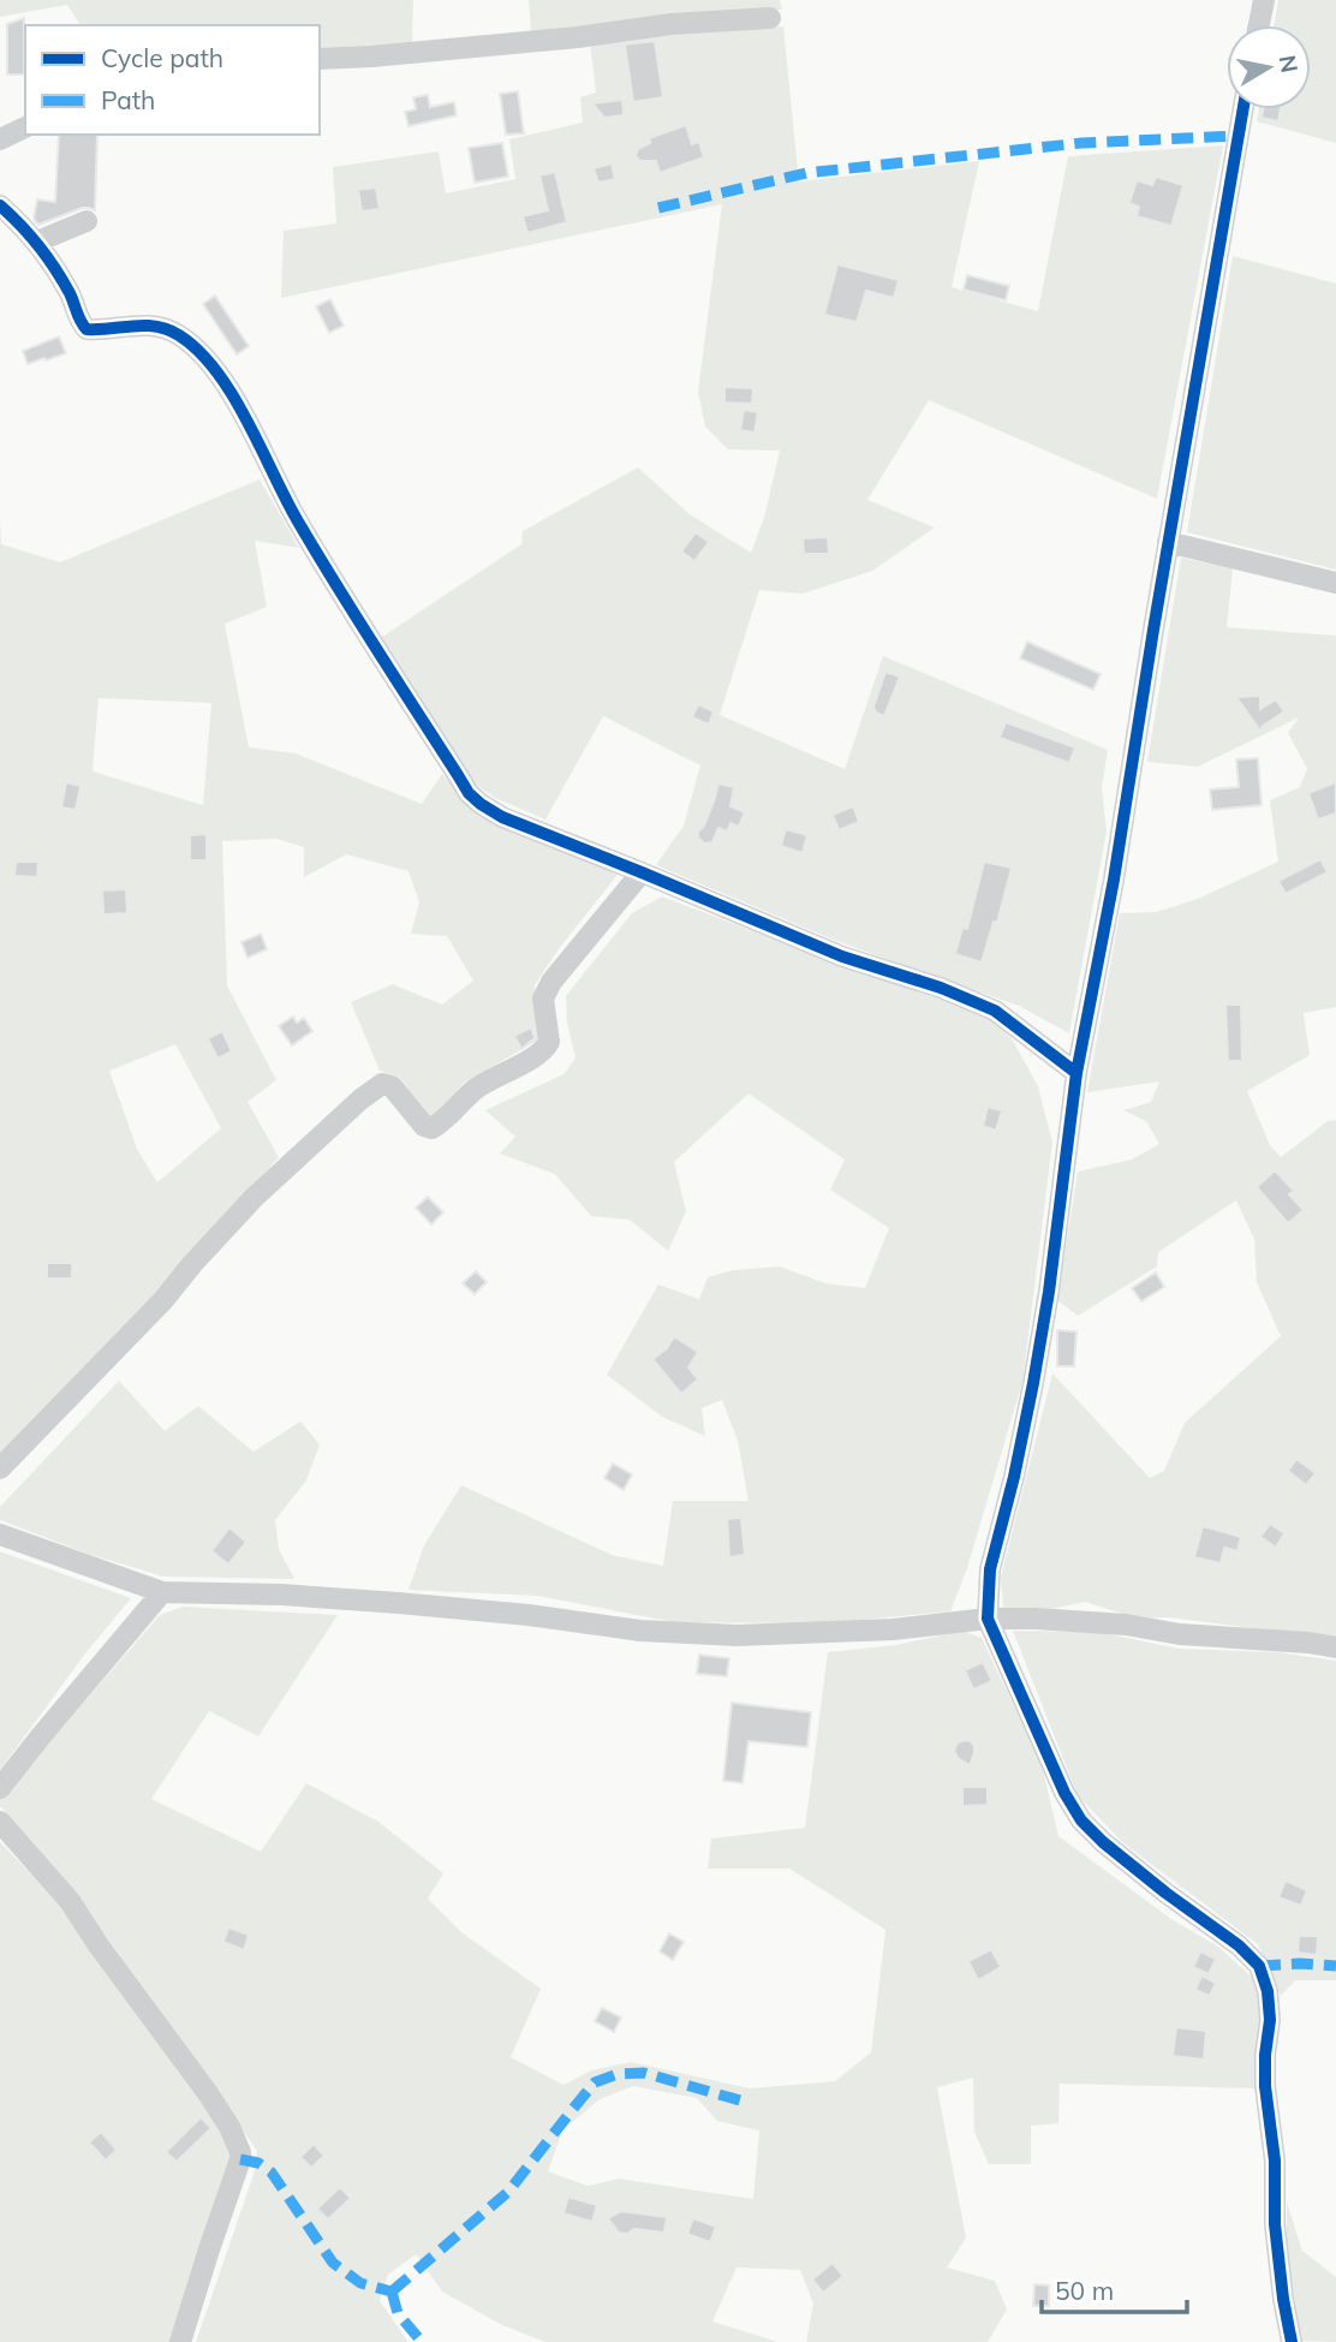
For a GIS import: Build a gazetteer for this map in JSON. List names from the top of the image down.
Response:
{
  "legend": ["Cycle path", "Path"],
  "scale_bar": "50 m",
  "north": "right"
}
